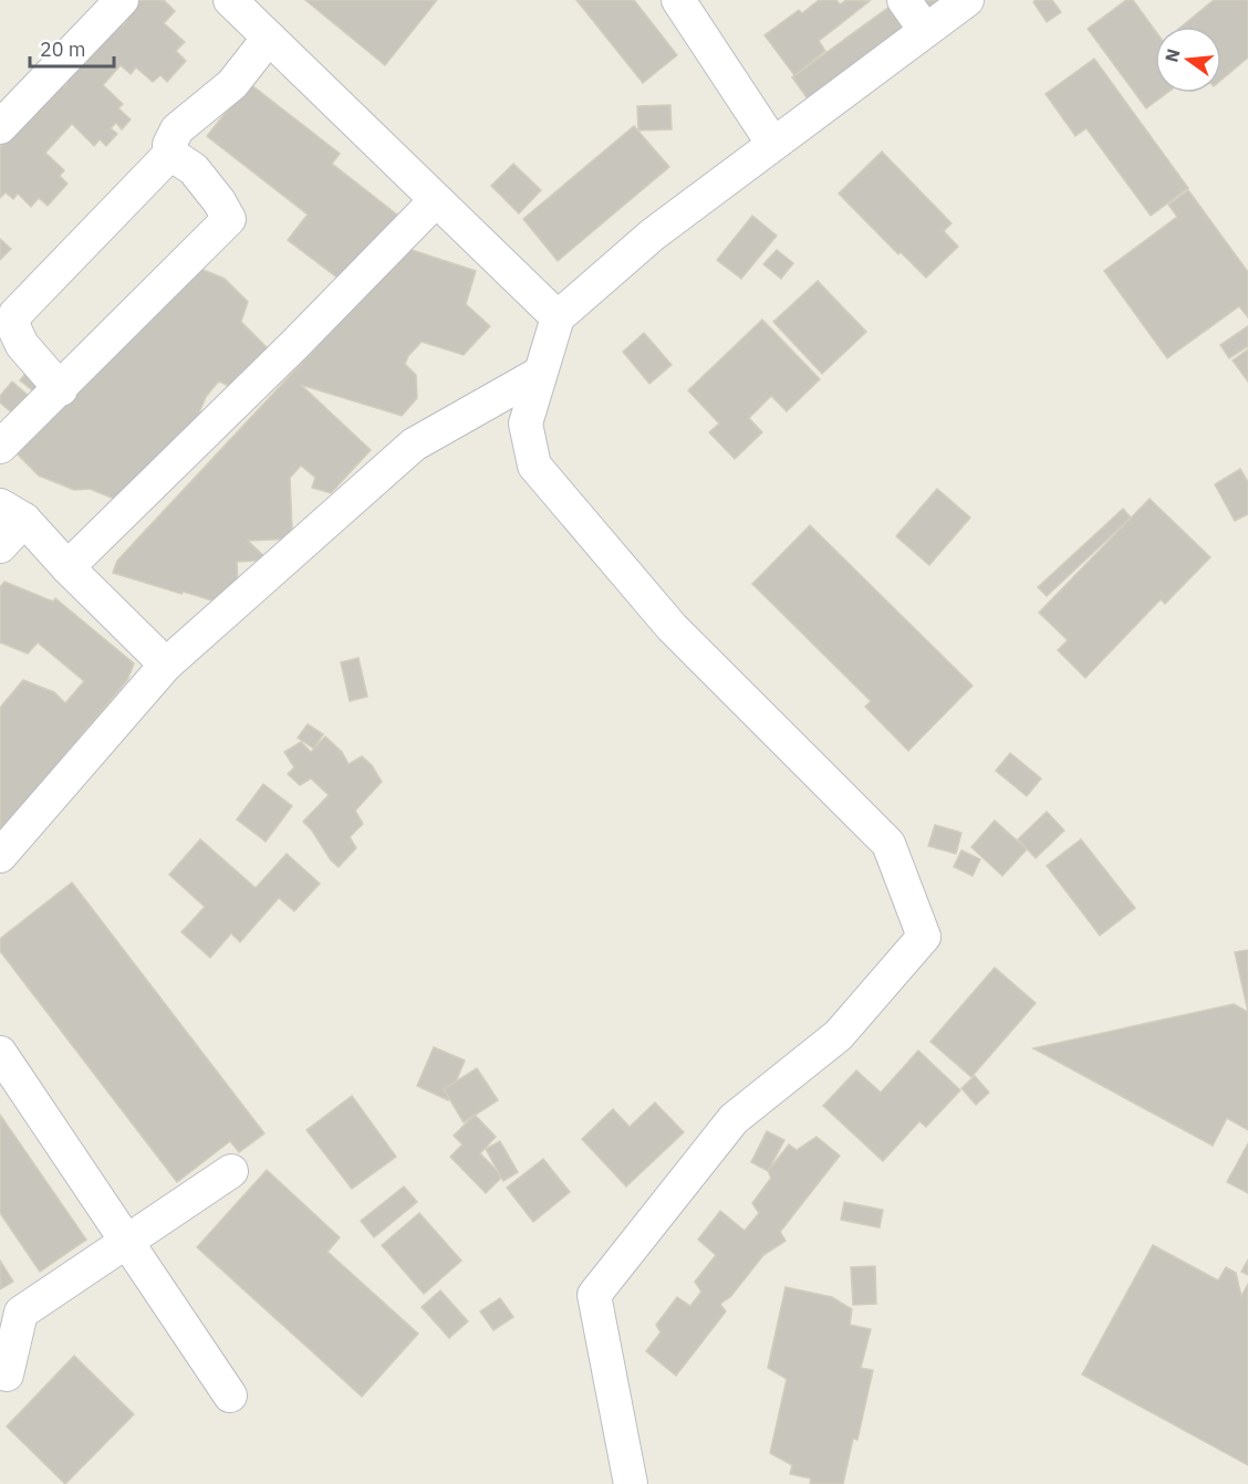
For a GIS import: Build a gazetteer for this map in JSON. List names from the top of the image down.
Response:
{
  "scale_bar": "20 m",
  "north": "left"
}
